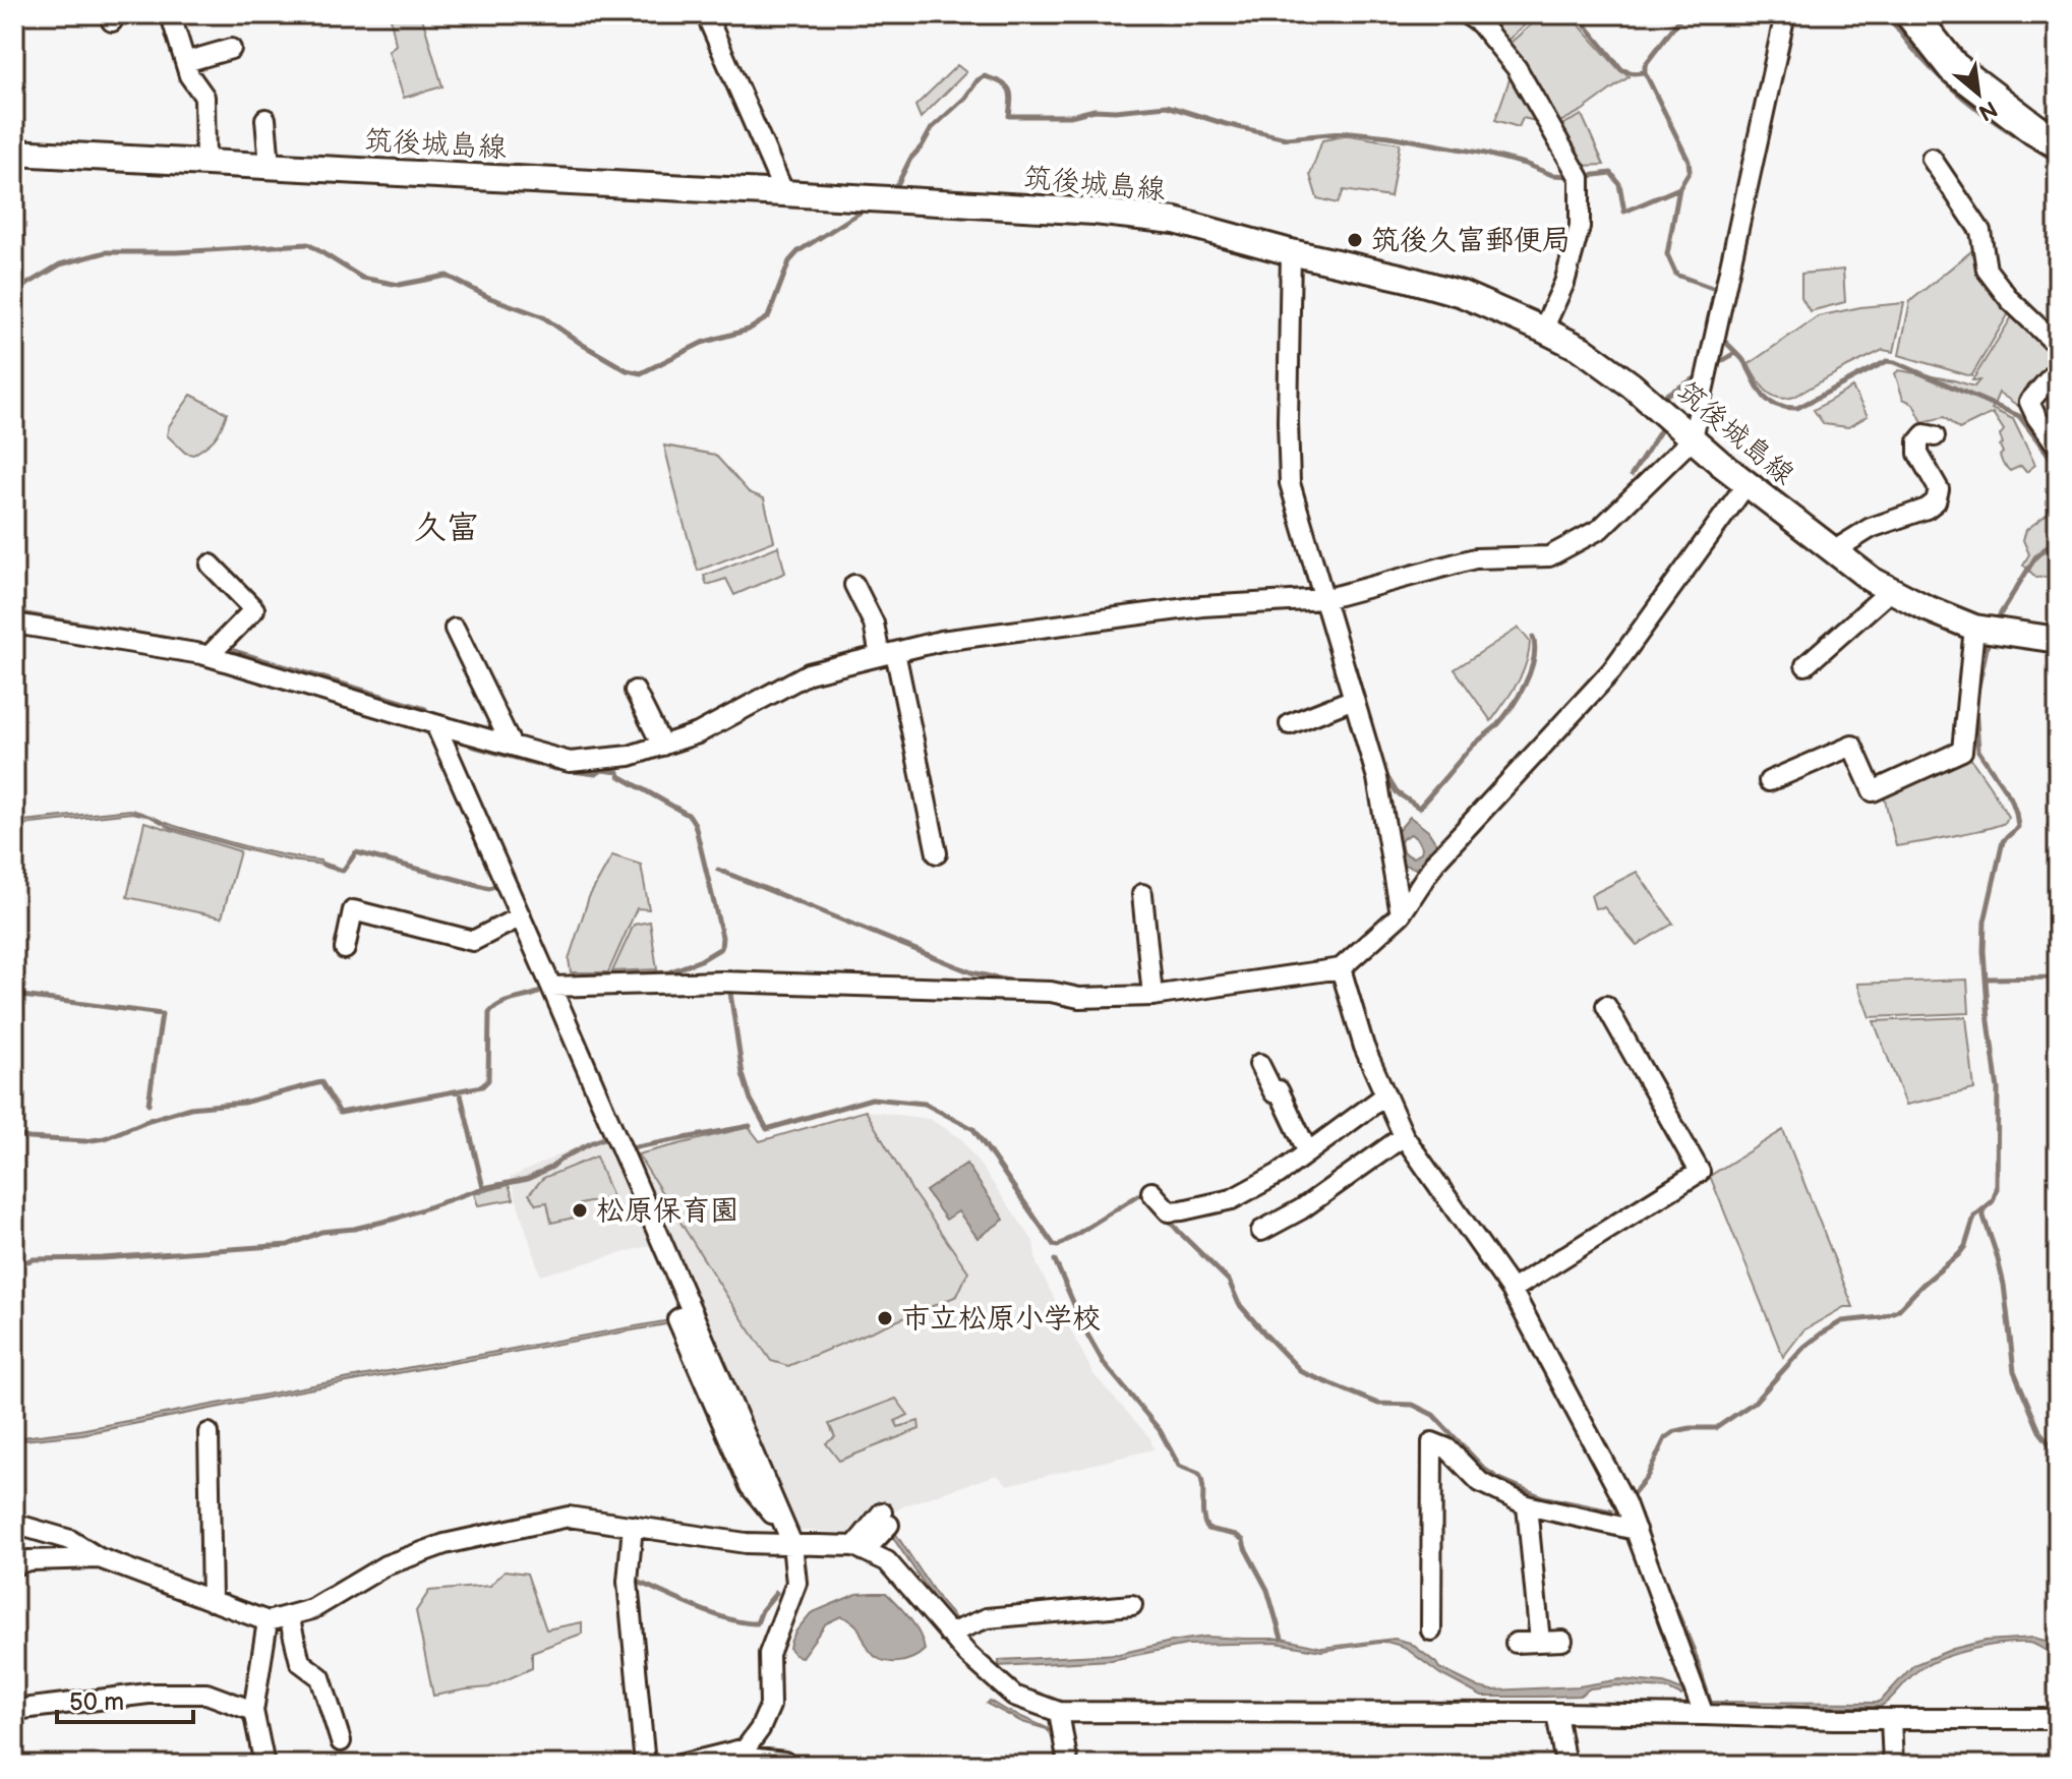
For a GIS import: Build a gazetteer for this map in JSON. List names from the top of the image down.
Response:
{
  "streets": {
    "street": ["筑後城島線"]
  },
  "districts": ["久富"],
  "places": ["筑後久富郵便局", "松原保育園", "市立松原小学校"],
  "scale_bar": "50 m",
  "north": "bottom right"
}
